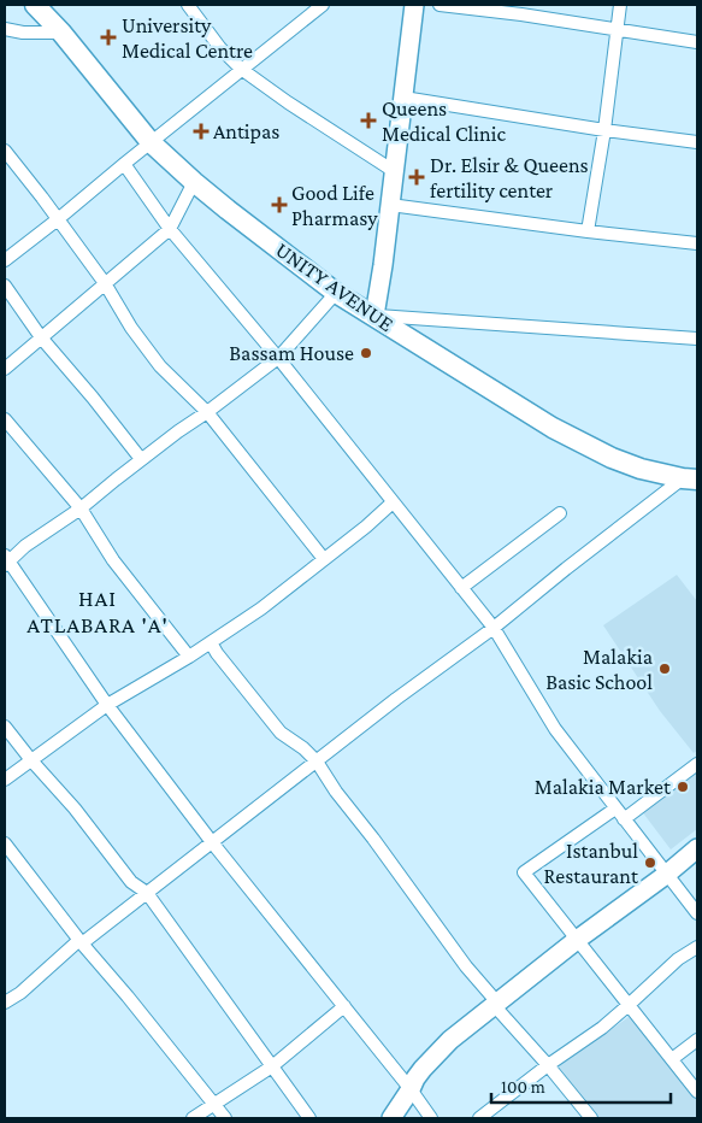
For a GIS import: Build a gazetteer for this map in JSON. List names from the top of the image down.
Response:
{
  "streets": {
    "main road": ["UNITY AVENUE"]
  },
  "districts": ["HAI ATLABARA 'A'"],
  "places": {
    "health": [
      "University Medical Centre",
      "Queens Medical Clinic",
      "Antipas",
      "Dr. Elsir & Queens fertility center",
      "Good Life Pharmasy"
    ],
    "other": [
      "Bassam House",
      "Malakia Basic School",
      "Malakia Market",
      "Istanbul Restaurant"
    ]
  },
  "scale_bar": "100 m"
}
